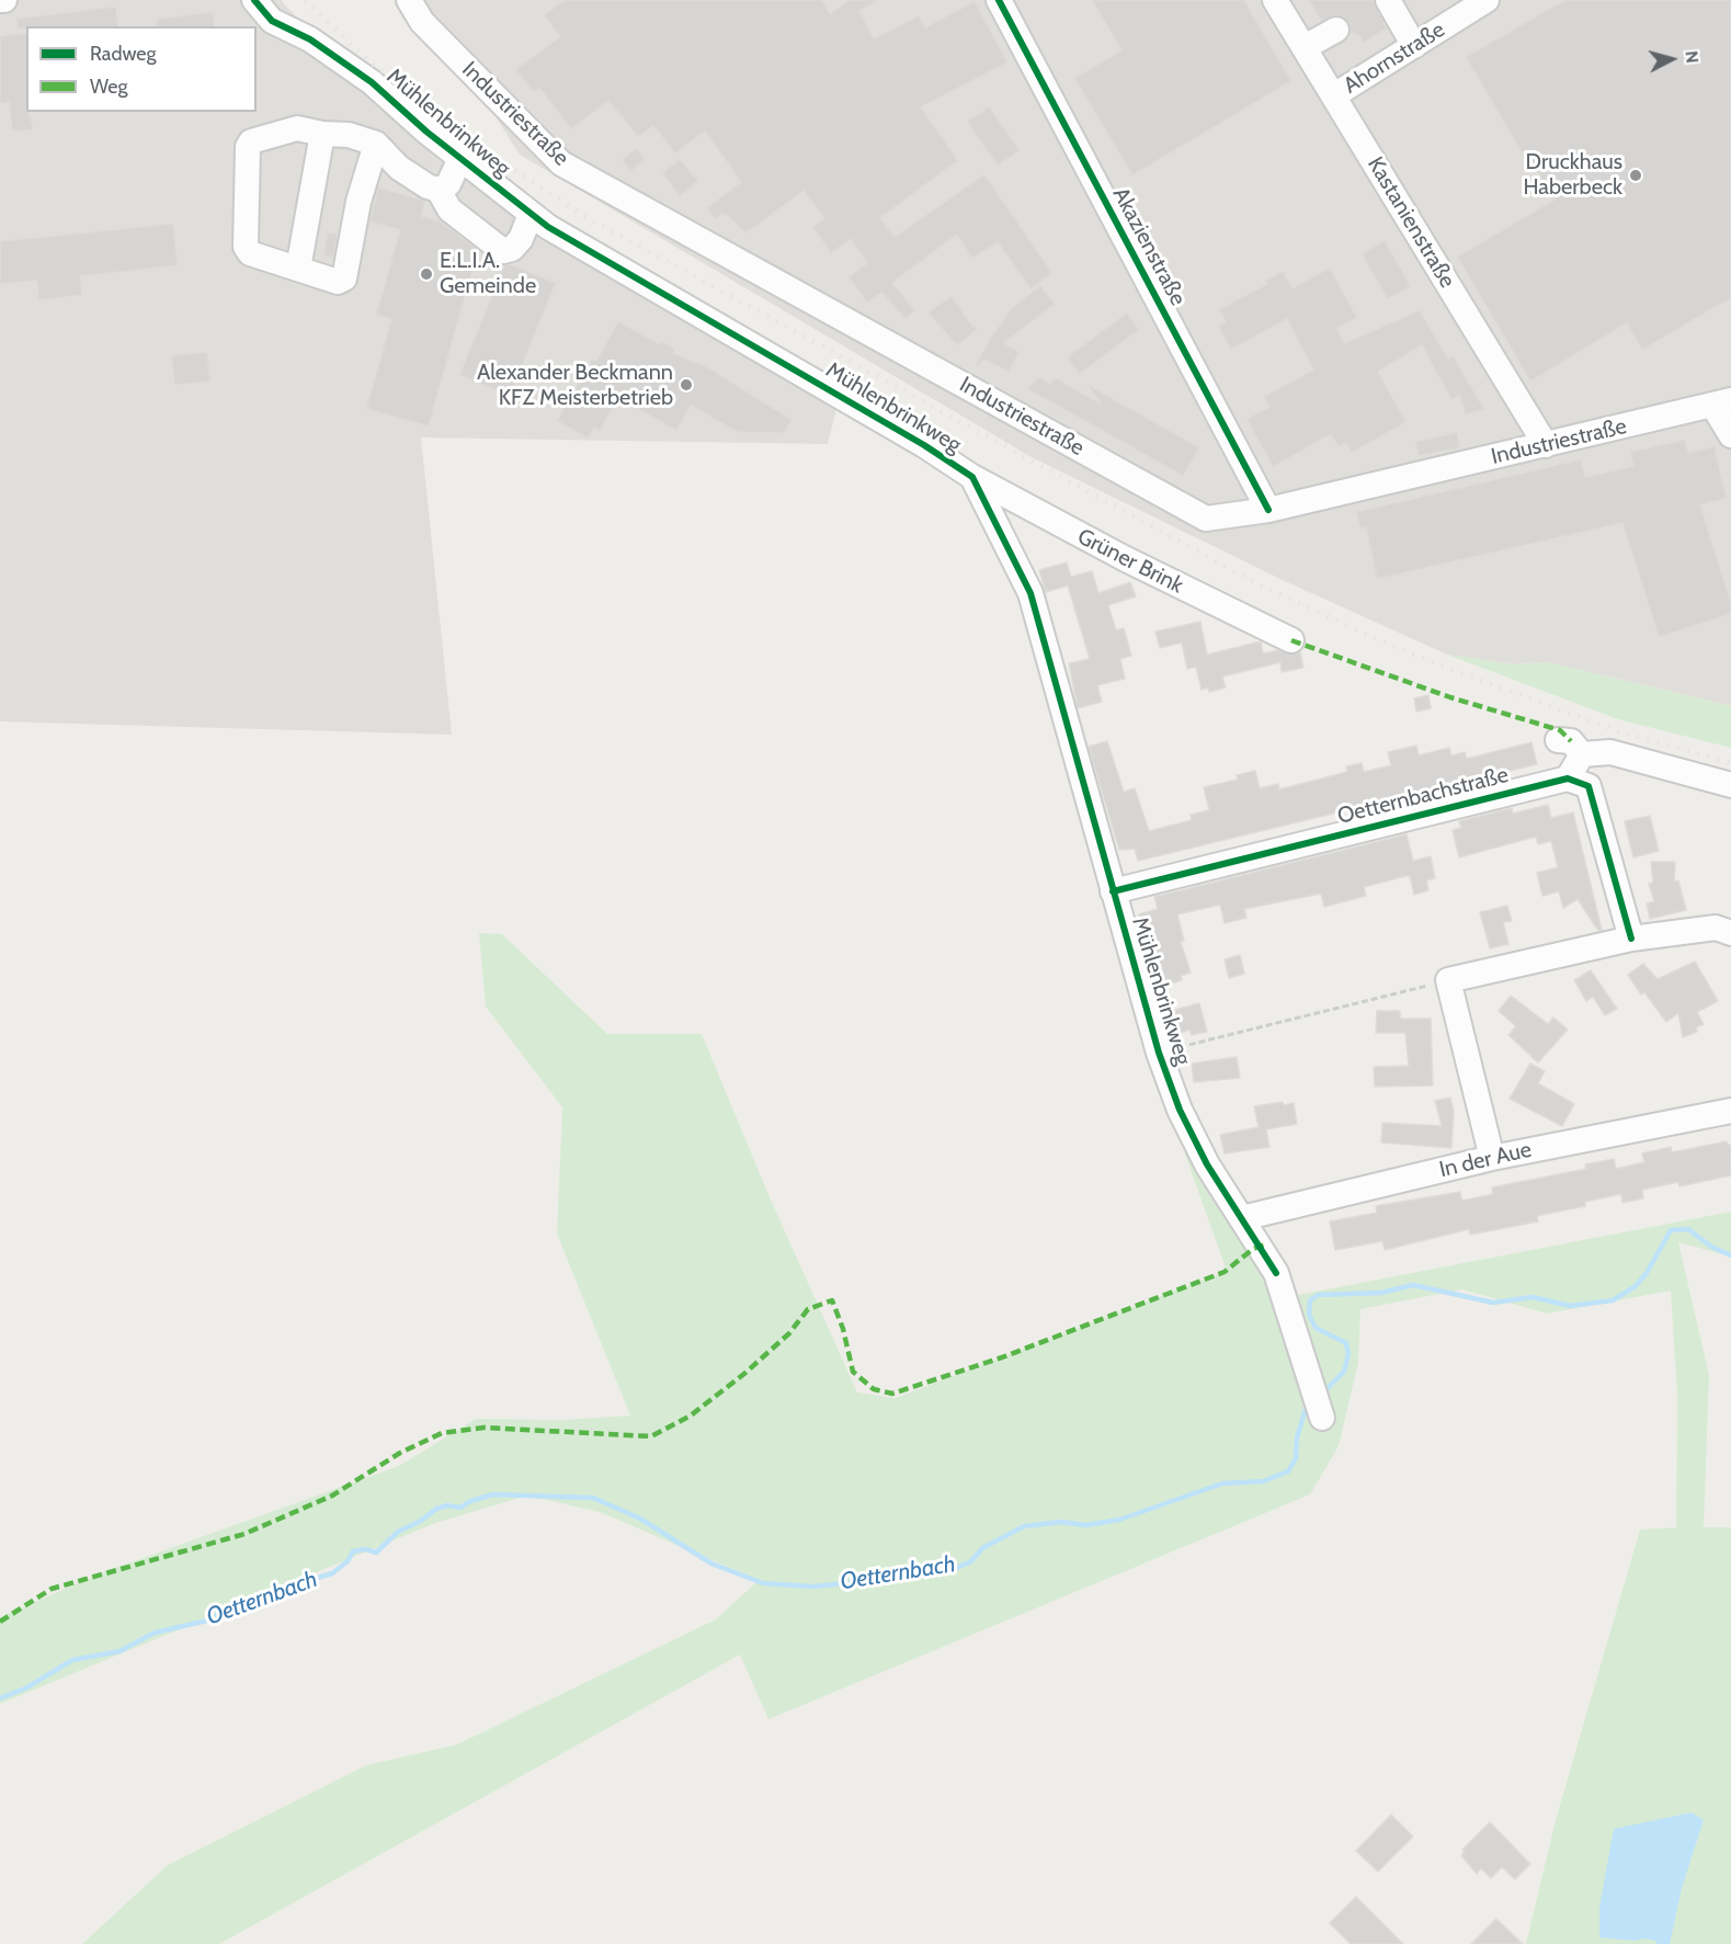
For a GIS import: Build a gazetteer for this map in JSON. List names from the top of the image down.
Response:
{
  "streets": {
    "street": [
      "Ahornstraße",
      "Industriestraße",
      "Mühlenbrinkweg",
      "Kastanienstraße",
      "Akazienstraße",
      "Grüner Brink",
      "Oetternbachstraße",
      "In der Aue"
    ]
  },
  "crossings": [
    ["Ahornstraße", "Kastanienstraße"],
    ["Industriestraße", "Kastanienstraße"],
    ["Industriestraße", "Akazienstraße"],
    ["Mühlenbrinkweg", "Grüner Brink"],
    ["Mühlenbrinkweg", "Oetternbachstraße"],
    ["Mühlenbrinkweg", "In der Aue"]
  ],
  "water": ["Oetternbach"],
  "places": ["Druckhaus Haberbeck", "E.L.I.A. Gemeinde", "Alexander Beckmann KFZ Meisterbetrieb"],
  "legend": ["Radweg", "Weg"],
  "north": "right"
}
